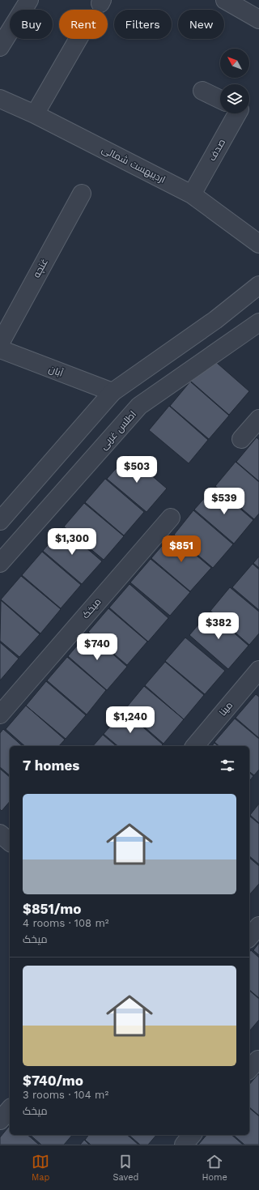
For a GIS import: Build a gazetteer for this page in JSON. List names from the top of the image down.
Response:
{
  "streets": {
    "street": [
      "صدف",
      "اردیبهست شمالی",
      "غنچه",
      "آبان",
      "اطلس غربی",
      "میخک",
      "مینا"
    ]
  },
  "crossings": [
    ["صدف", "اردیبهست شمالی"]
  ],
  "north": "top left",
  "page": {
    "chip": [
      "Buy",
      "Rent",
      "Filters",
      "New"
    ],
    "price": [
      "$503",
      "$539",
      "$1,300",
      "$851",
      "$382",
      "$740",
      "$1,240"
    ],
    "heading": "7 homes",
    "list": [
      {
        "name": "$851/mo",
        "note": "4 rooms · 108 m² · میخک"
      },
      {
        "name": "$740/mo",
        "note": "3 rooms · 104 m² · میخک"
      }
    ],
    "tabs": ["Map", "Saved", "Home"]
  }
}
